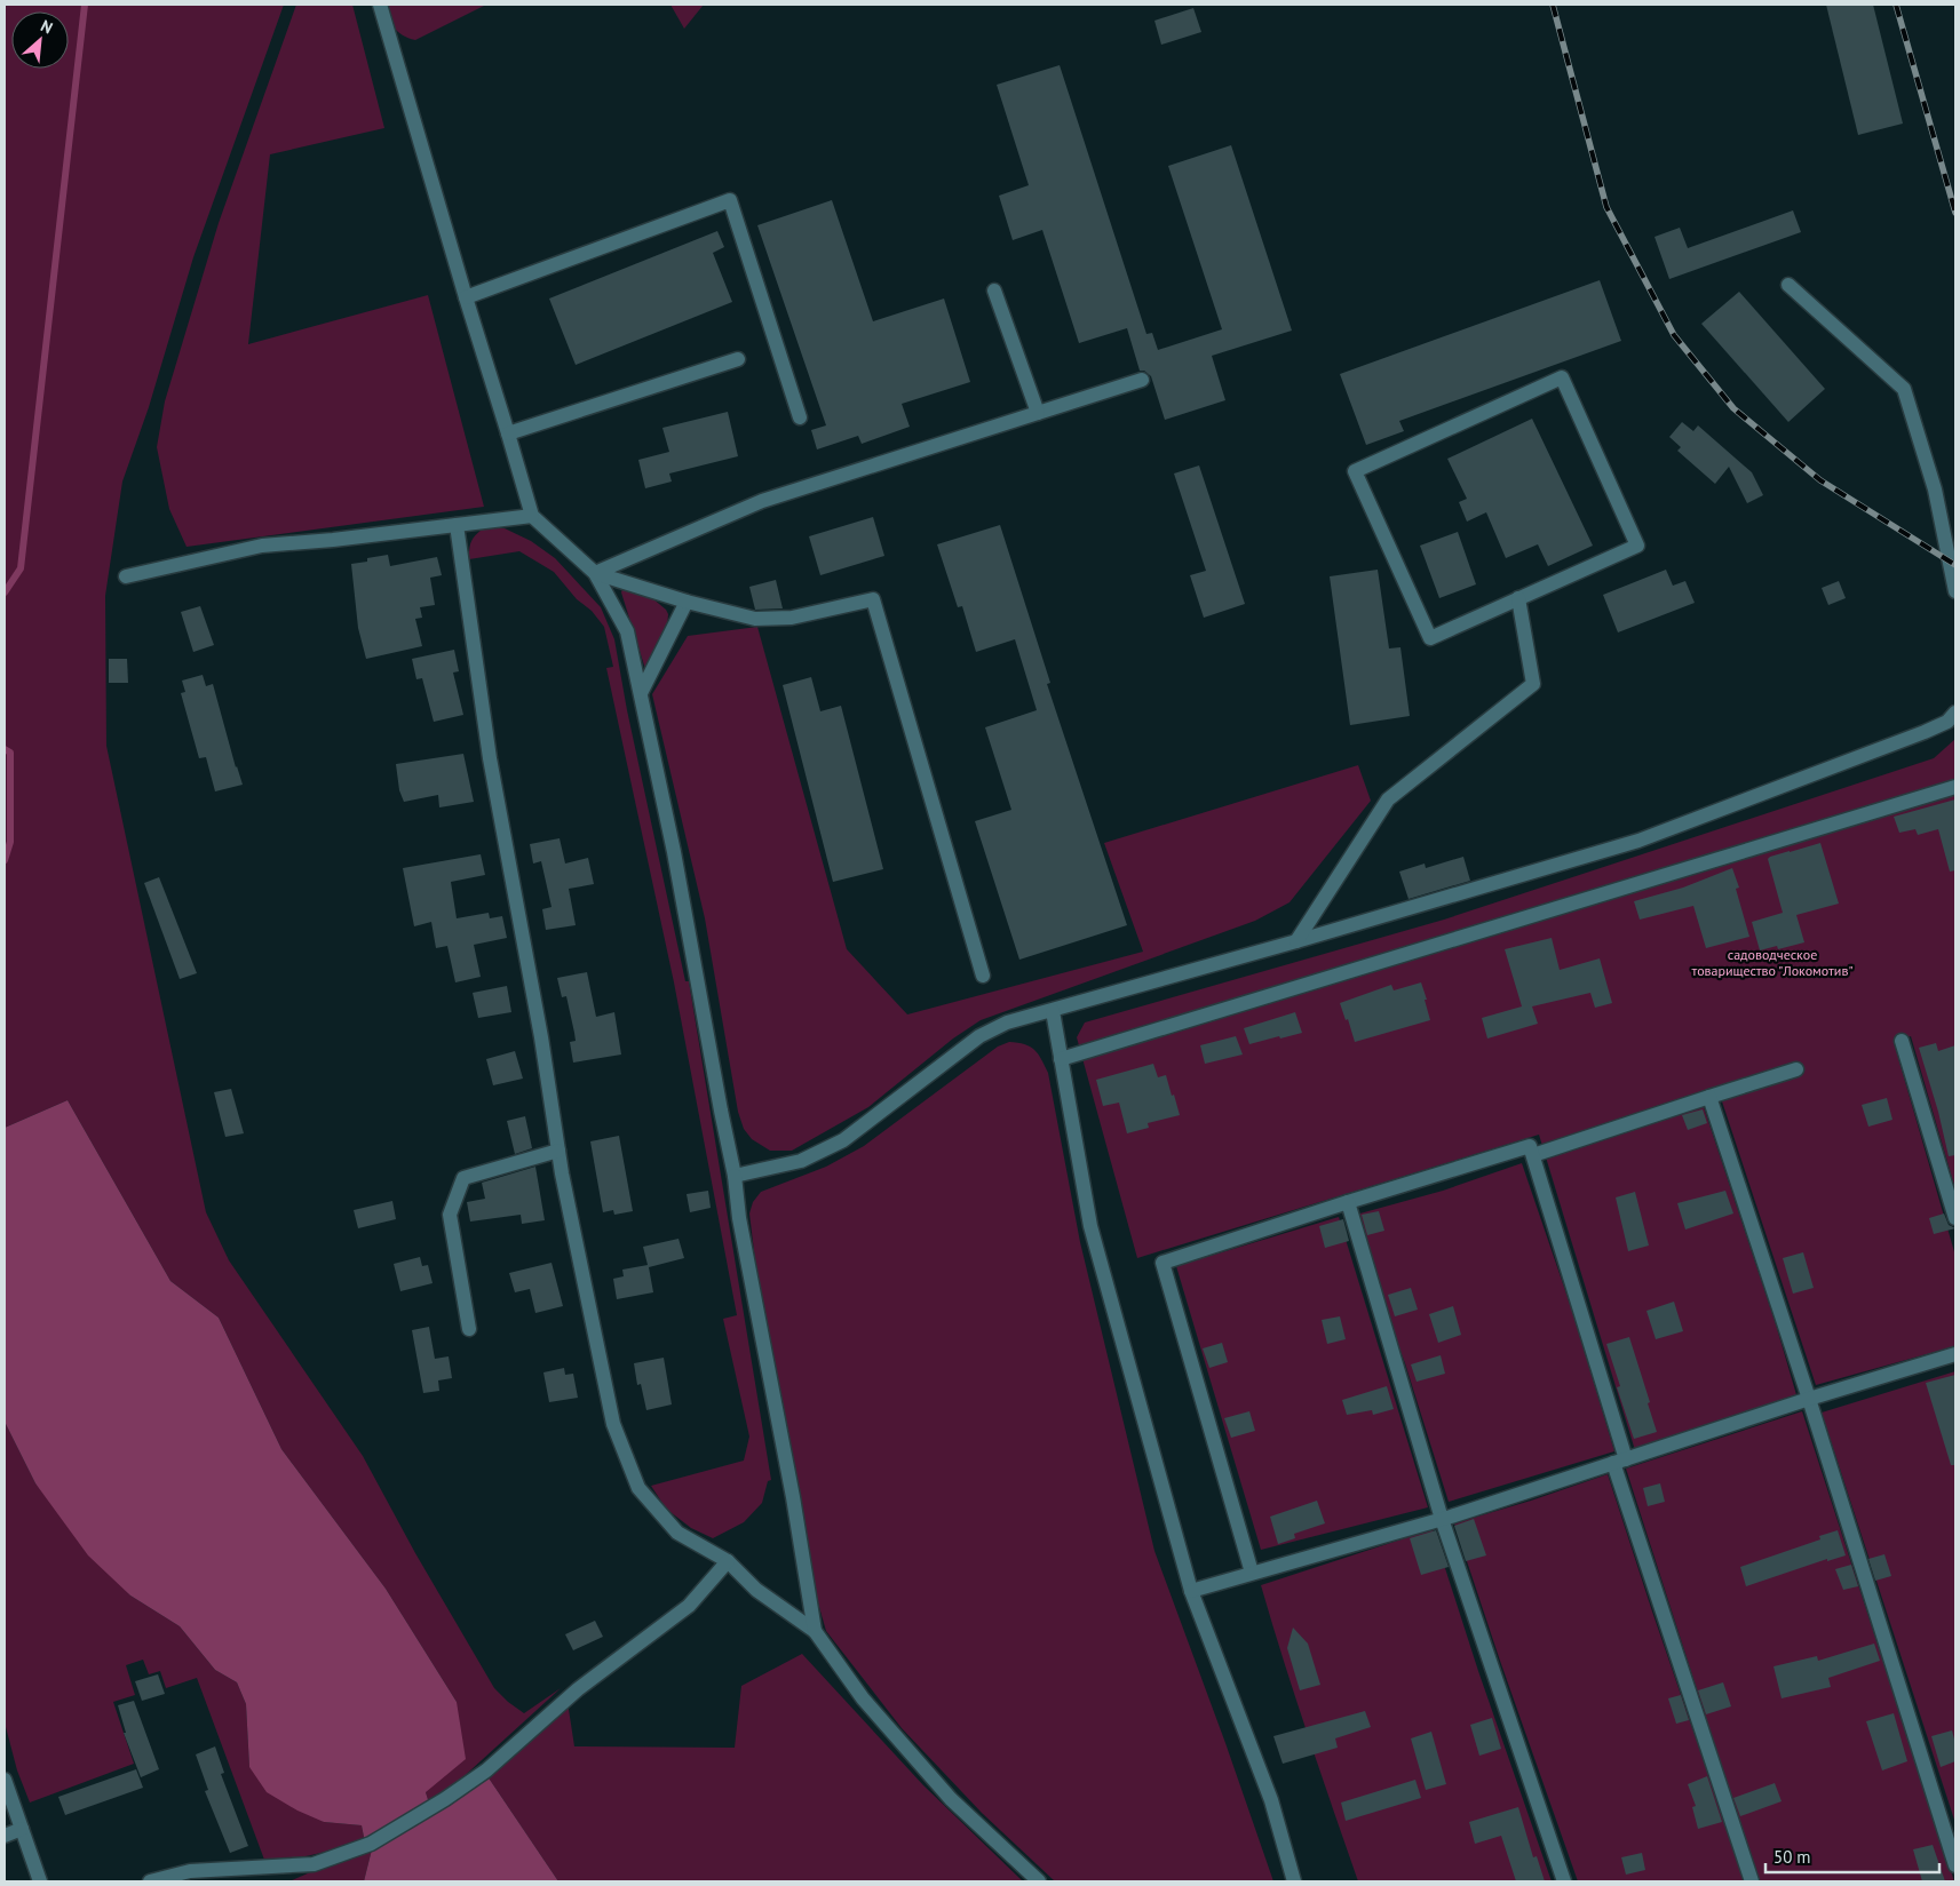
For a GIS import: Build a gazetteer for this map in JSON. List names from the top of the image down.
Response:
{
  "parks": ["садоводческое товарищество \"Локомотив\""],
  "scale_bar": "50 m",
  "north": "top right"
}
